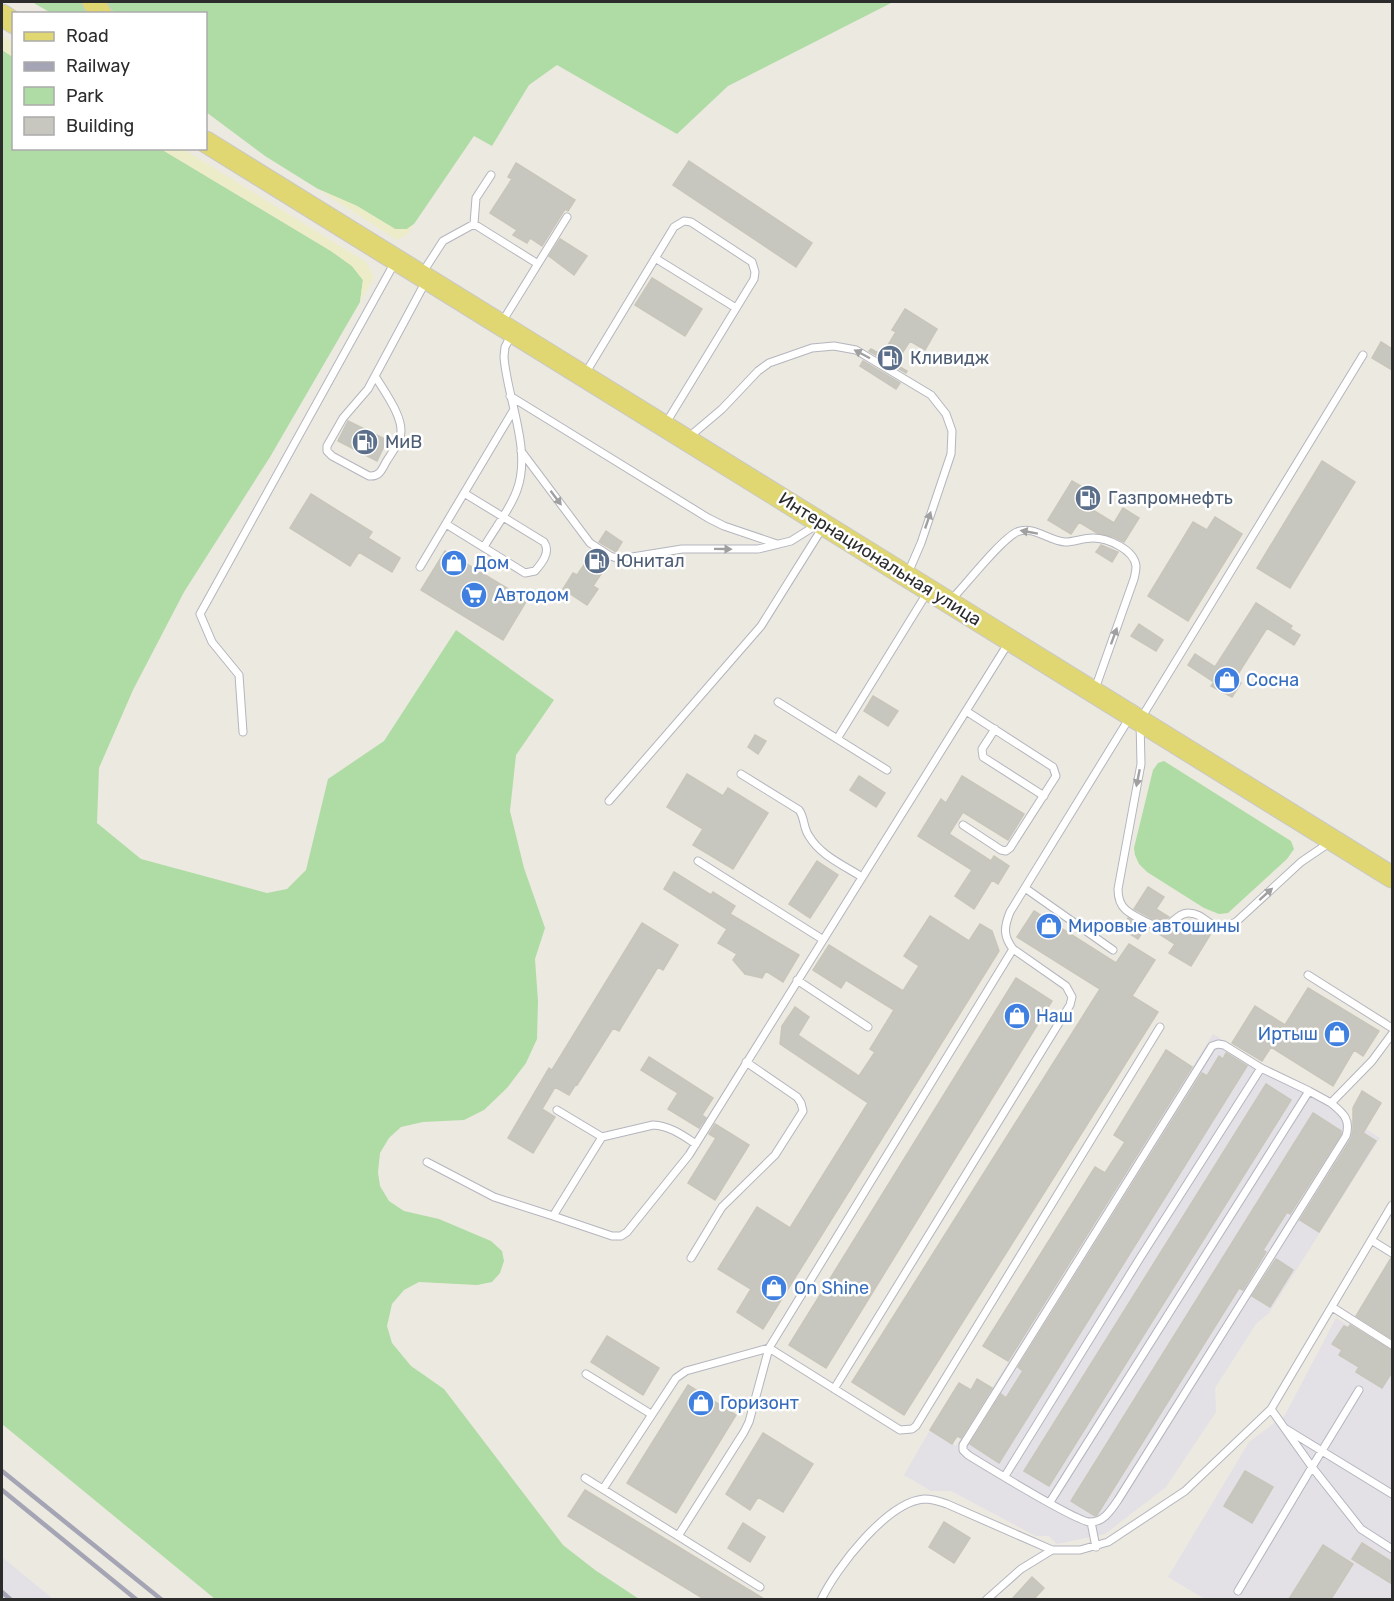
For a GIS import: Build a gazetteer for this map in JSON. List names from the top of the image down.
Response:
{
  "streets": {
    "main road": ["Интернациональная улица"]
  },
  "places": {
    "fuel station": [
      "Кливидж",
      "МиВ",
      "Газпромнефть",
      "Юнитал"
    ],
    "shop": [
      "Дом",
      "Сосна",
      "Мировые автошины",
      "Наш",
      "Иртыш",
      "On Shine",
      "Горизонт"
    ],
    "supermarket": ["Автодом"]
  },
  "legend": [
    "Road",
    "Railway",
    "Park",
    "Building"
  ]
}
